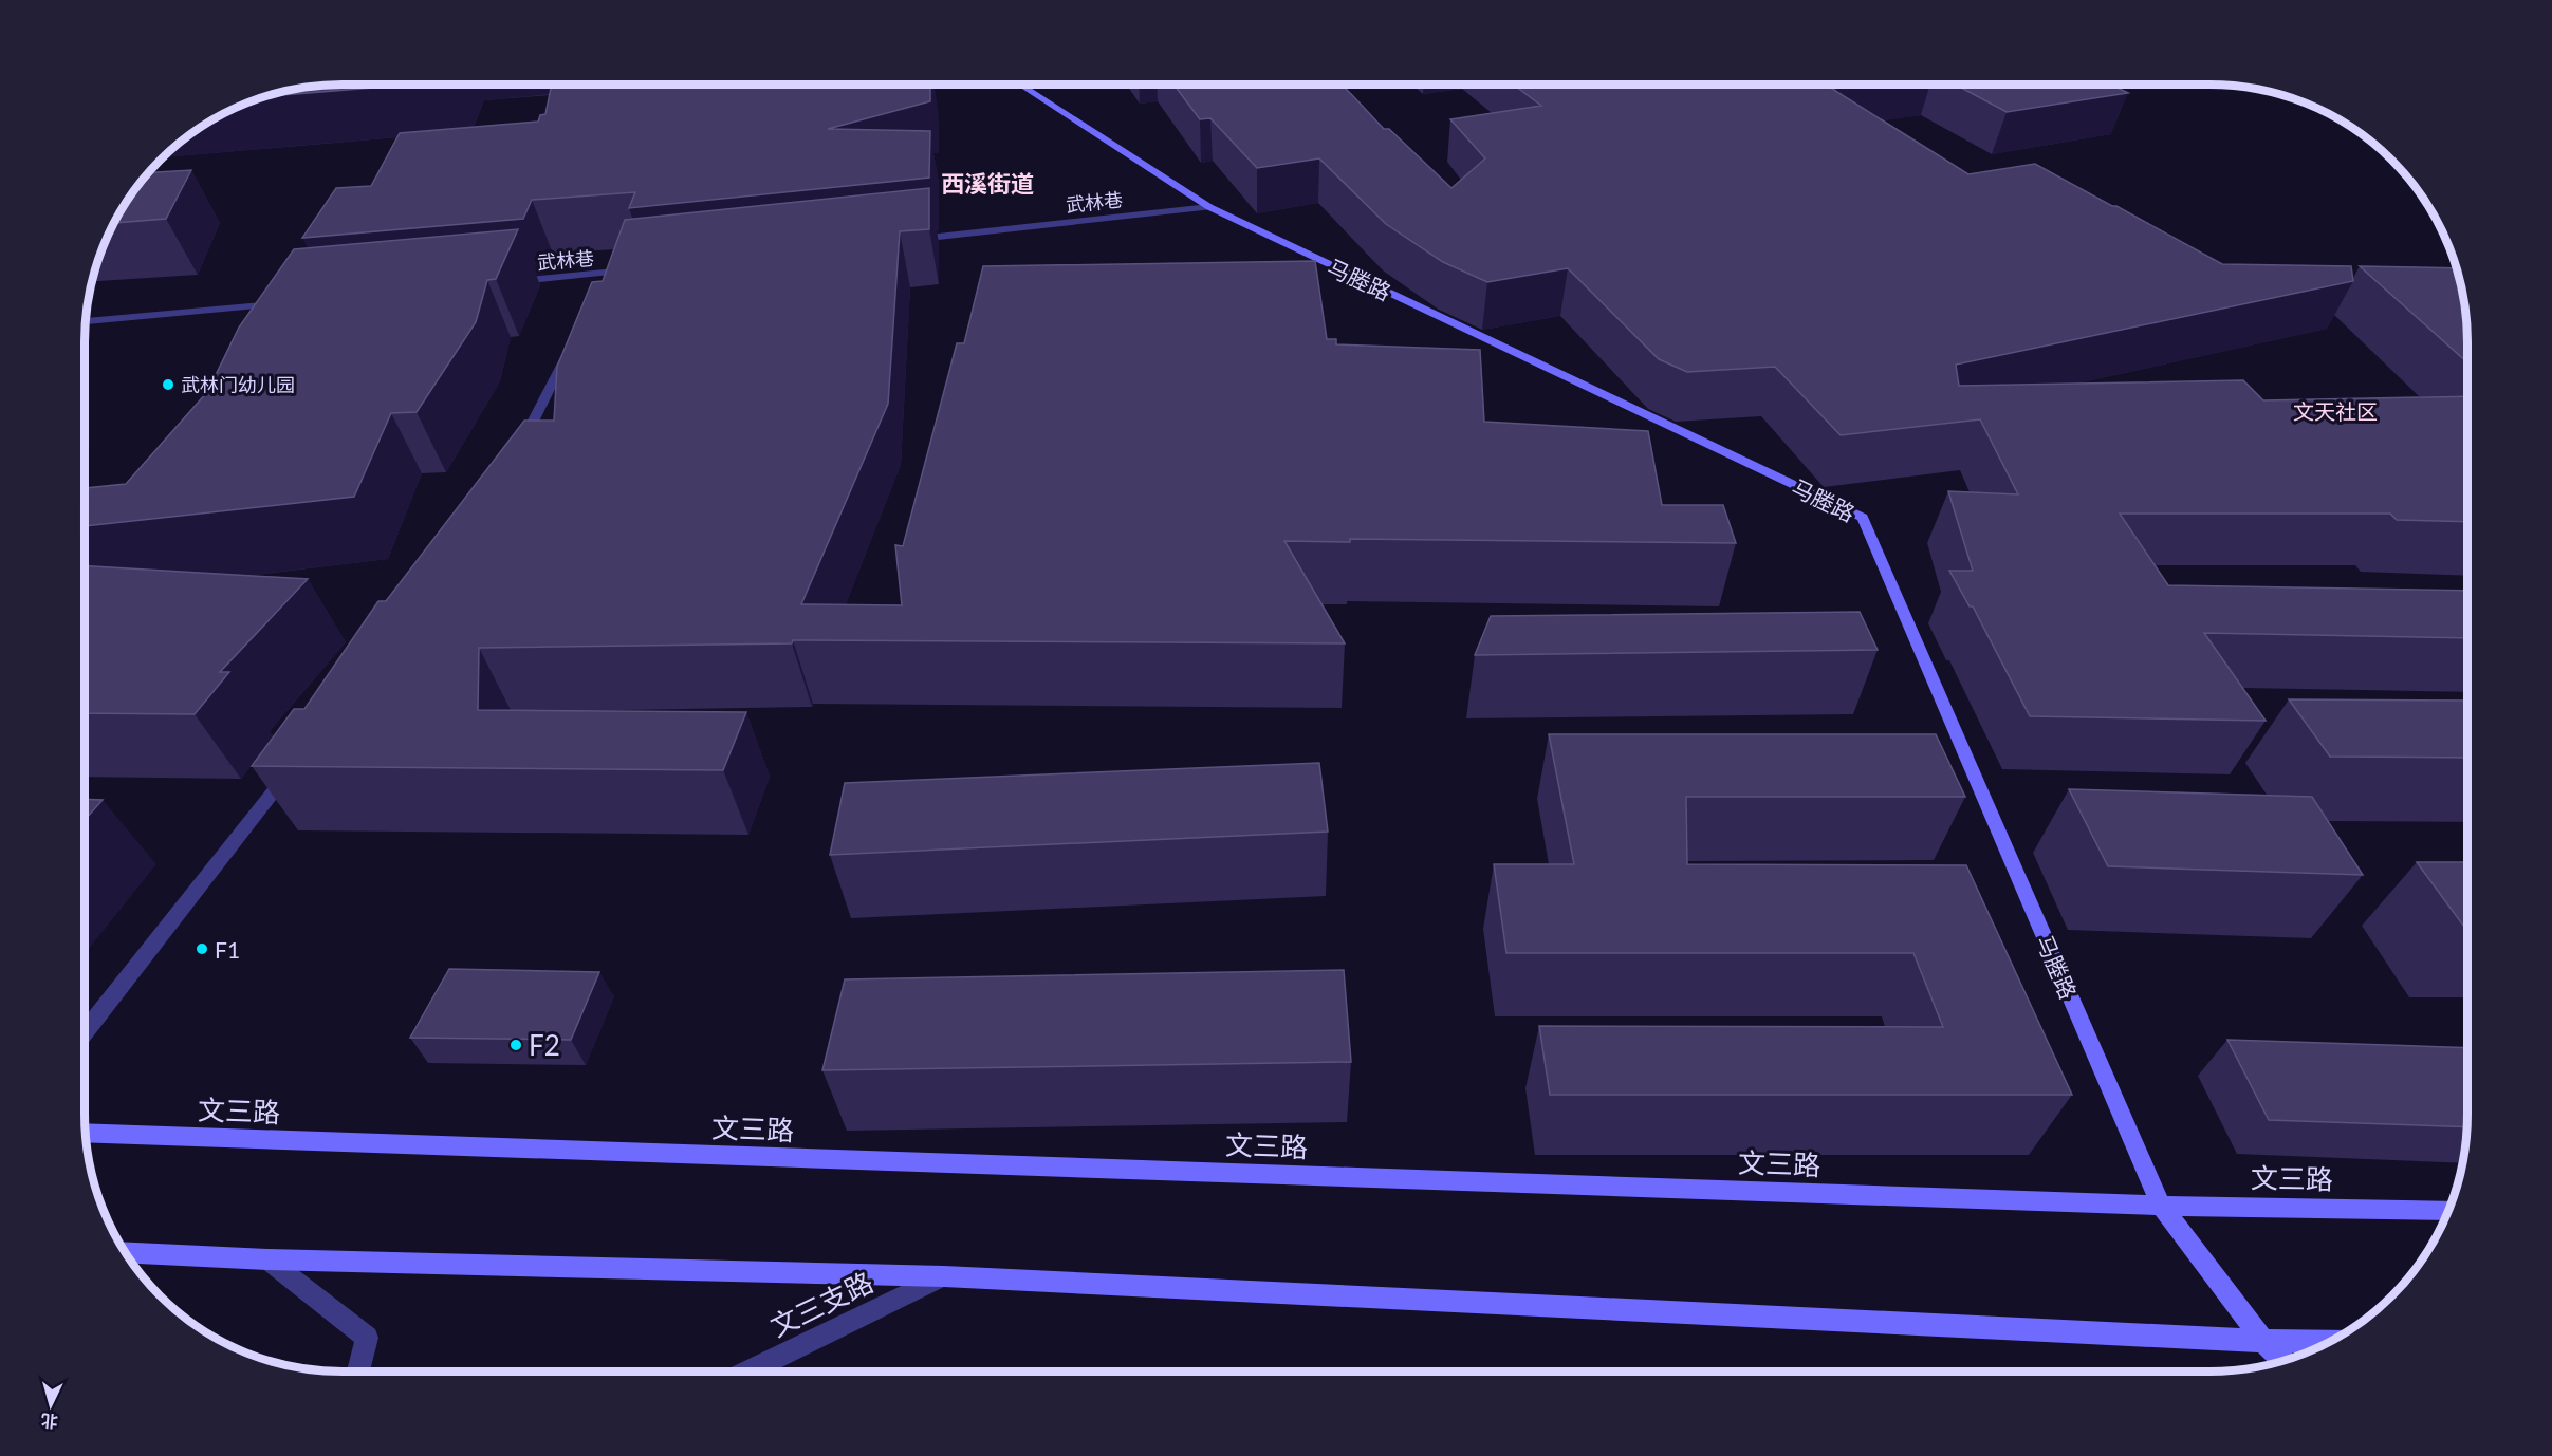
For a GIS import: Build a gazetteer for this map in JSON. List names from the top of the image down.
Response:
{
  "streets": {
    "main road": ["马塍路", "文三路"],
    "street": ["武林巷", "文三支路"]
  },
  "crossings": [
    ["武林巷", "马塍路"],
    ["马塍路", "文三路"]
  ],
  "districts": ["西溪街道", "文天社区"],
  "places": ["武林门幼儿园", "F1", "F2"],
  "north": "bottom"
}
